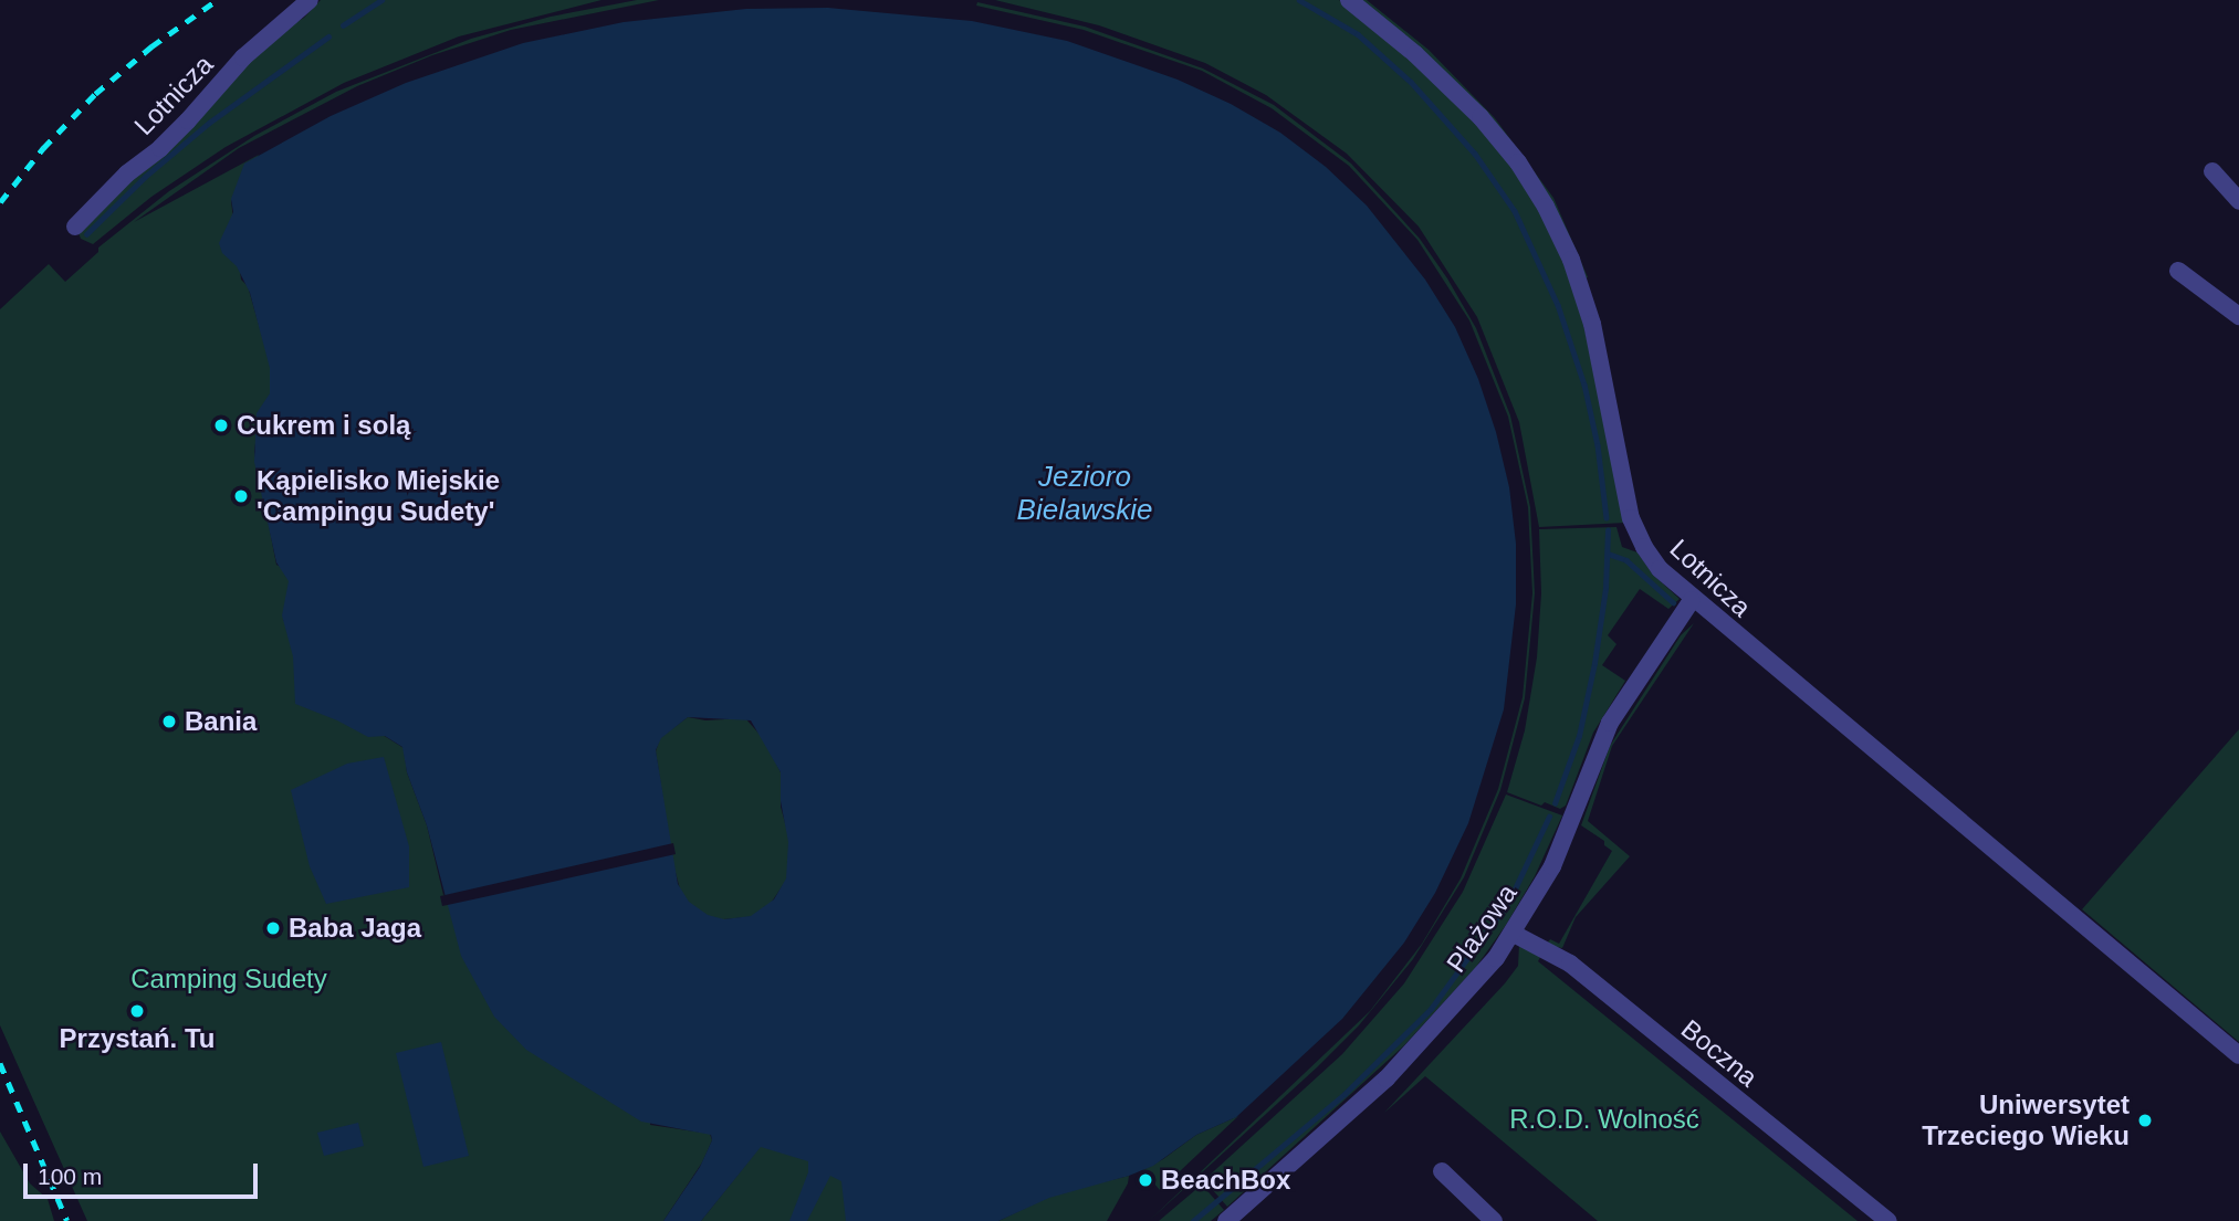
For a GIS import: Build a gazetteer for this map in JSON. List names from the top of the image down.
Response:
{
  "streets": {
    "street": ["Lotnicza", "Plażowa", "Boczna"]
  },
  "crossings": [
    ["Lotnicza", "Plażowa"],
    ["Plażowa", "Boczna"]
  ],
  "water": ["Jezioro Bielawskie"],
  "parks": ["Camping Sudety", "R.O.D. Wolność"],
  "places": [
    "Cukrem i solą",
    "Kąpielisko Miejskie 'Campingu Sudety'",
    "Bania",
    "Baba Jaga",
    "Przystań. Tu",
    "Uniwersytet Trzeciego Wieku",
    "BeachBox"
  ],
  "scale_bar": "100 m"
}
